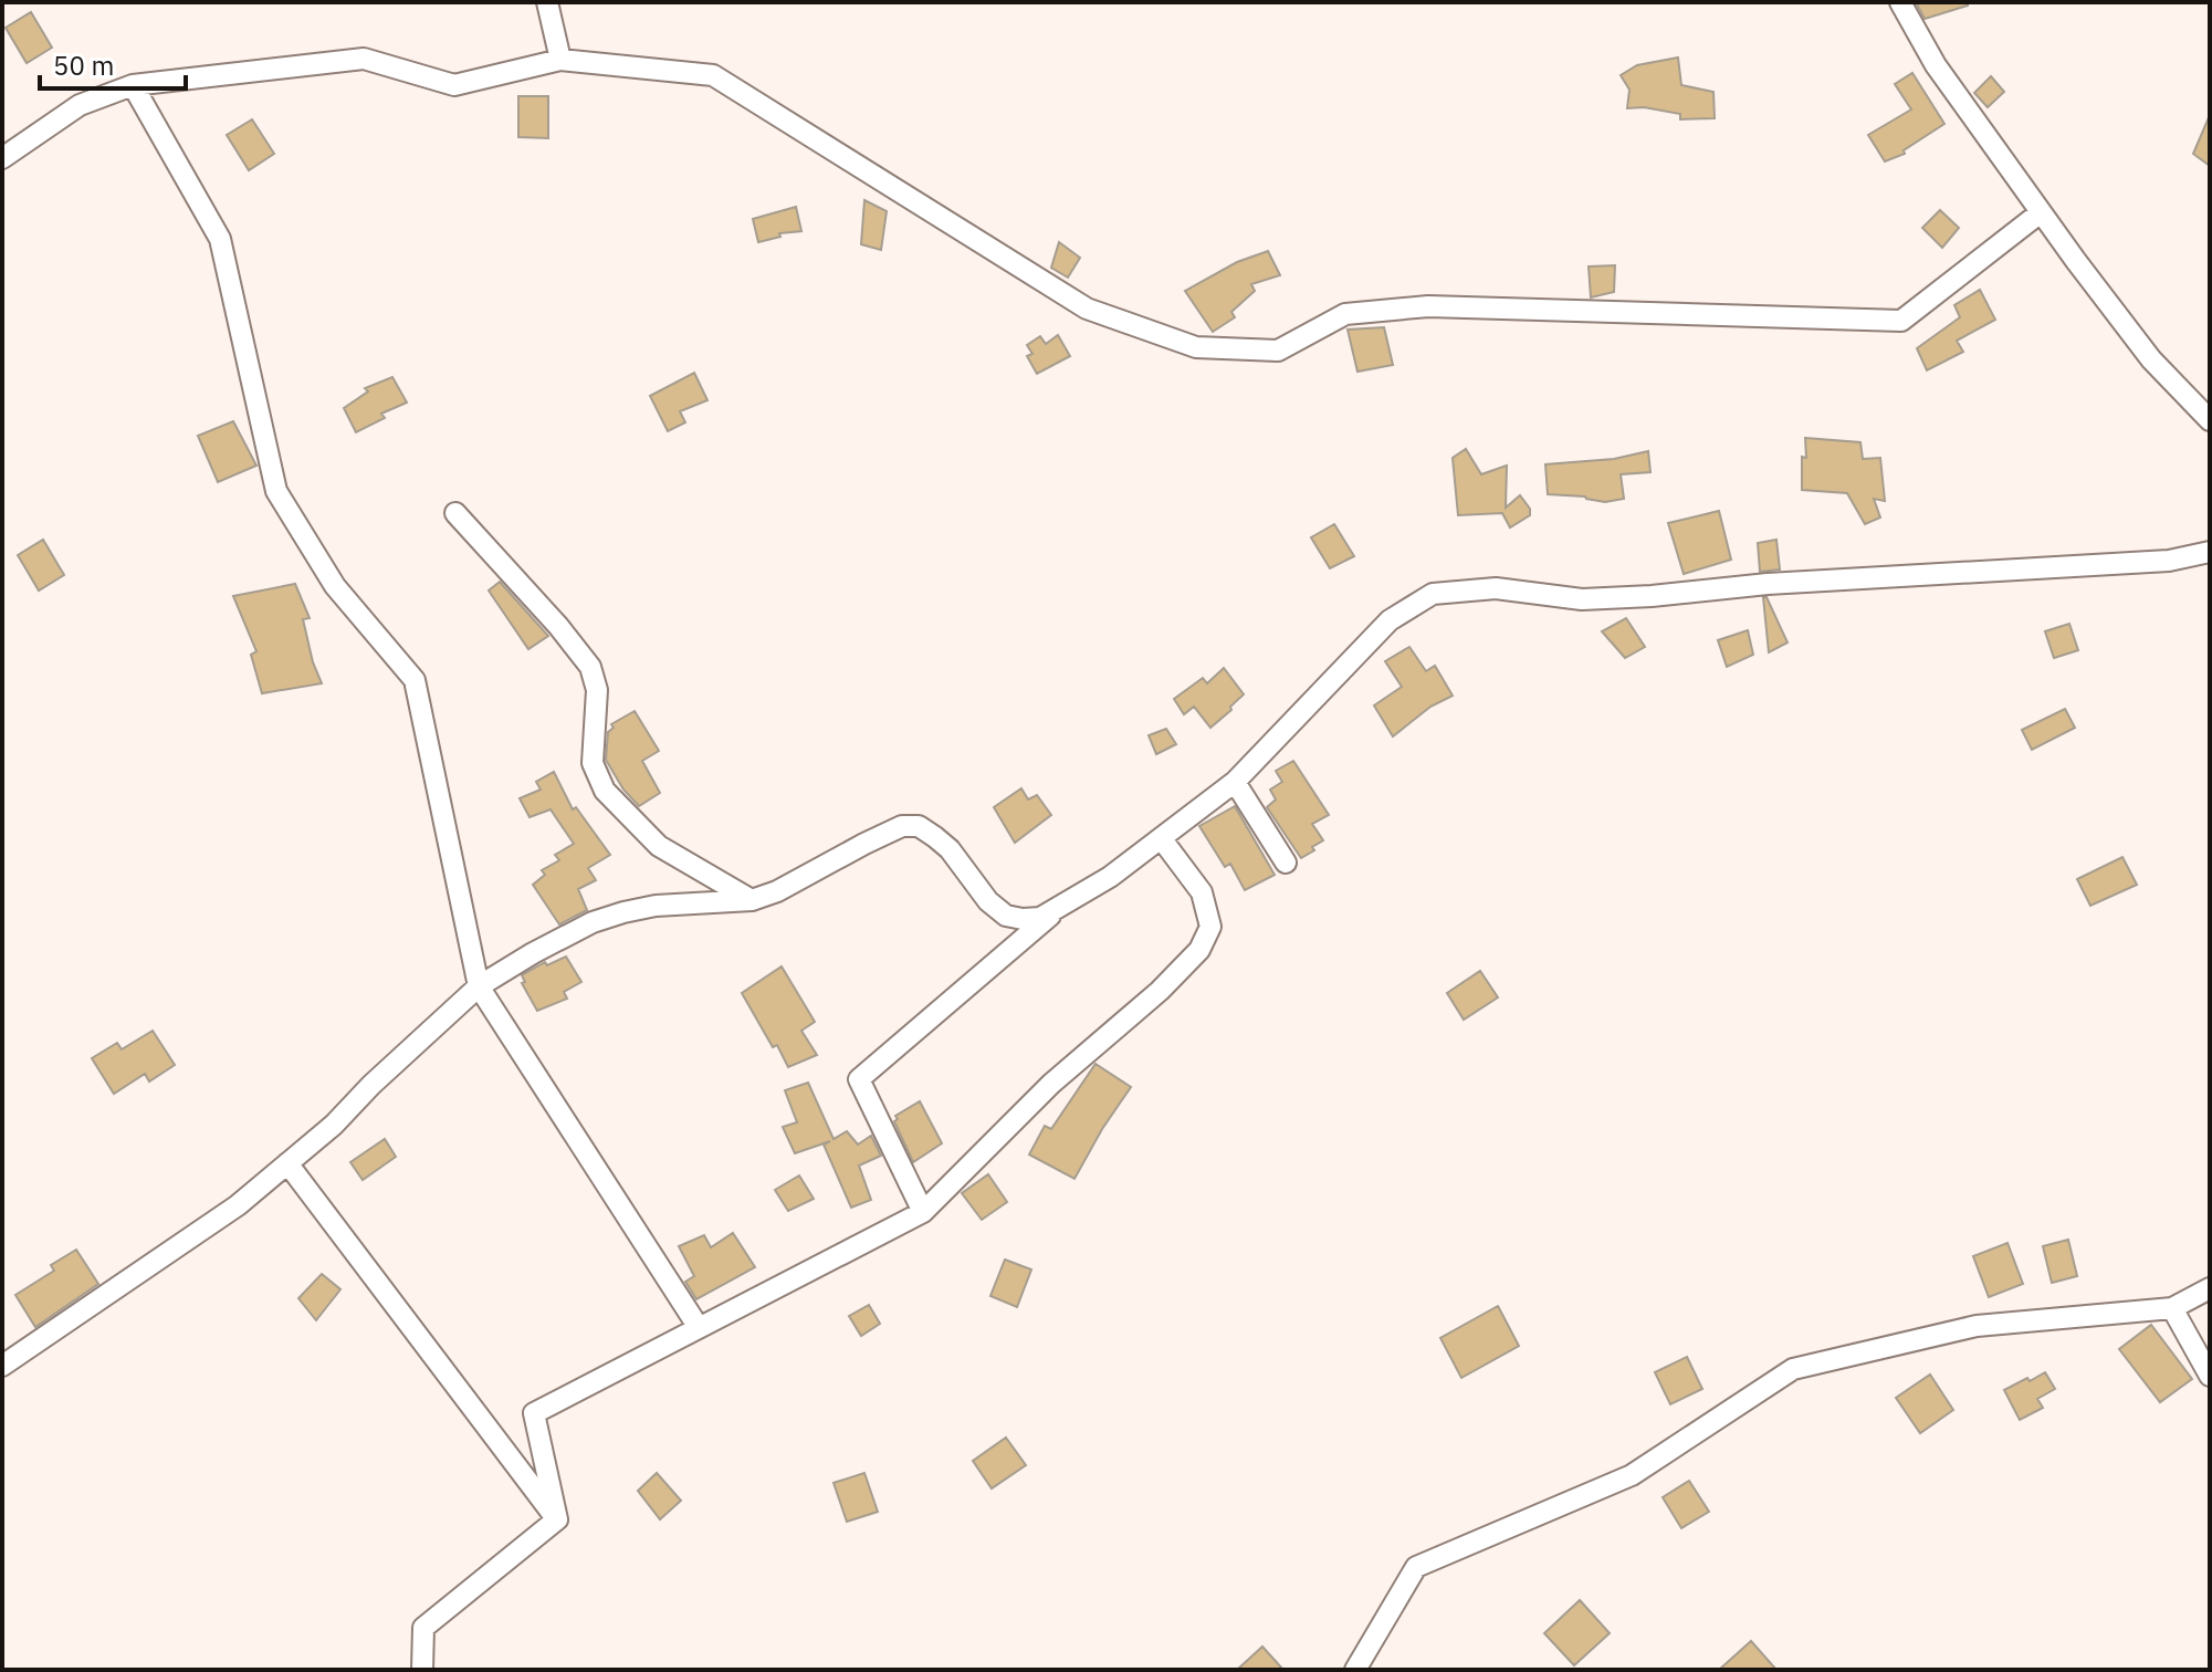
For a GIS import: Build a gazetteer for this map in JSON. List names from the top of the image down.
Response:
{
  "scale_bar": "50 m"
}
